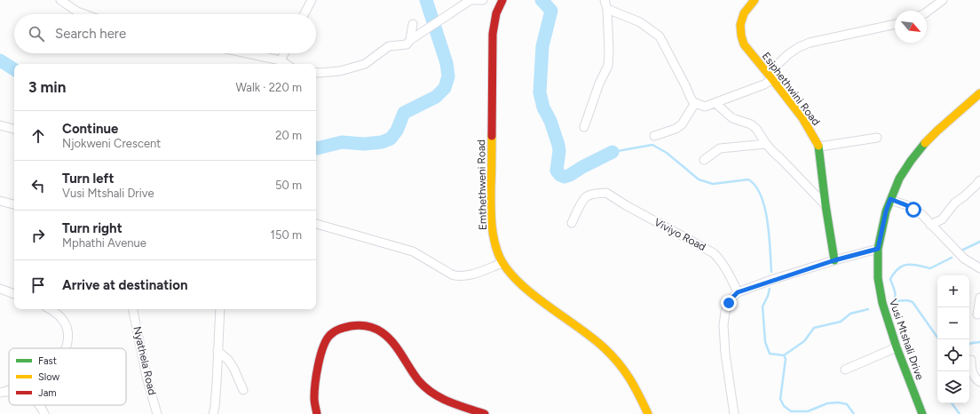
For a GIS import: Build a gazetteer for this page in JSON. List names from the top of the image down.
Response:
{
  "streets": {
    "street": [
      "Esiphethwini Road",
      "Emthethweni Road",
      "Viviyo Road",
      "Vusi Mtshali Drive",
      "Nyathela Road"
    ]
  },
  "legend": ["Fast", "Slow", "Jam"],
  "north": "bottom right",
  "page": {
    "search": "Search here",
    "heading": ["3 min", "Walk · 220 m"],
    "list": [
      ["Continue", "Njokweni Crescent", "20 m"],
      ["Turn left", "Vusi Mtshali Drive", "50 m"],
      ["Turn right", "Mphathi Avenue", "150 m"],
      "Arrive at destination"
    ],
    "map_buttons": ["+", "−"]
  }
}
